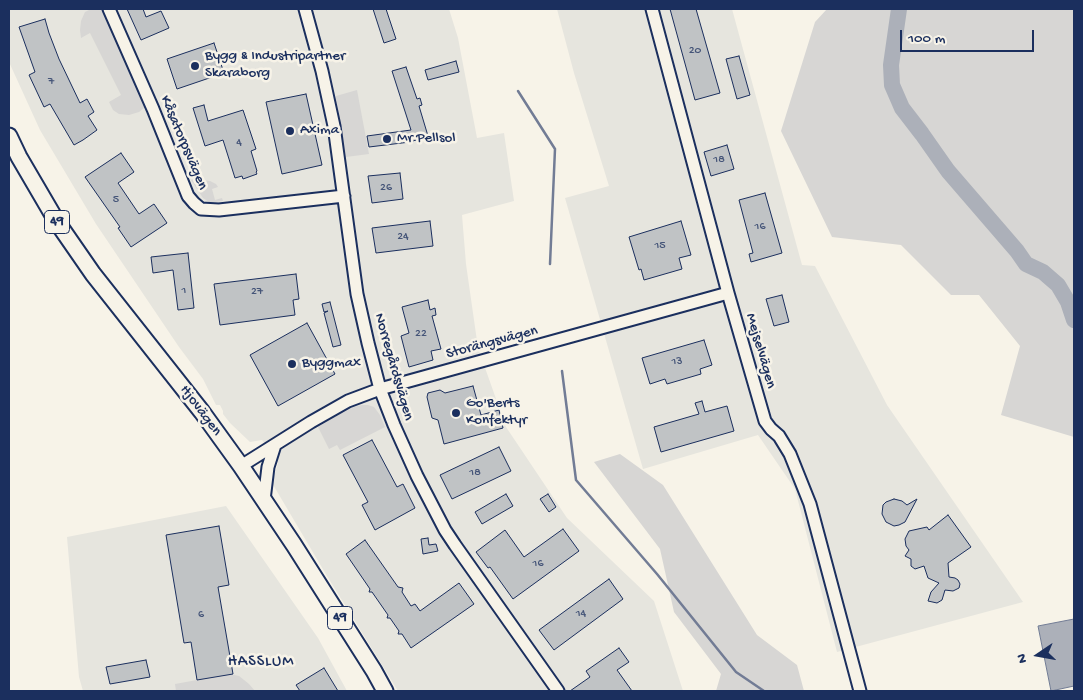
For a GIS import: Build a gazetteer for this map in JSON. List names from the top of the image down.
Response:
{
  "streets": {
    "main road": ["49", "Hjovägen"],
    "street": [
      "Kåsatorpsvägen",
      "Storängsvägen",
      "Mejselvägen",
      "Norregårdsvägen"
    ]
  },
  "crossings": [
    ["Kåsatorpsvägen", "Norregårdsvägen"],
    ["Storängsvägen", "Mejselvägen"],
    ["Storängsvägen", "Norregårdsvägen"],
    ["Storängsvägen", "Hjovägen"]
  ],
  "districts": ["HASSLUM"],
  "places": [
    "Bygg & Industripartner Skaraborg",
    "Axima",
    "Mr Pellsol",
    "Byggmax",
    "Go'Berts Konfektyr"
  ],
  "house_numbers": [
    "20",
    "7",
    "4",
    "18",
    "26",
    "5",
    "16",
    "24",
    "15",
    "1",
    "27",
    "22",
    "13",
    "18",
    "16",
    "14",
    "6"
  ],
  "scale_bar": "100 m",
  "north": "left"
}
